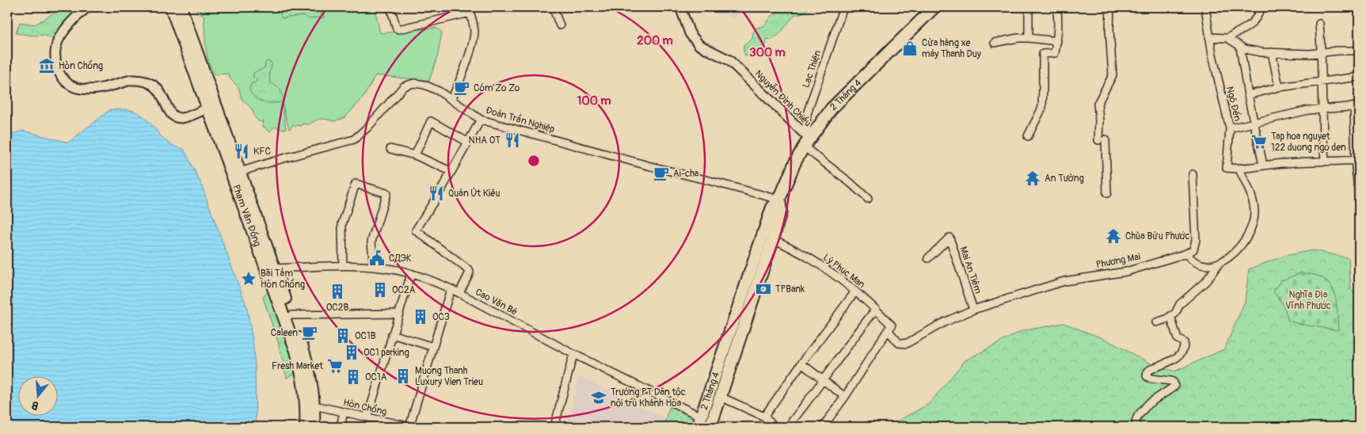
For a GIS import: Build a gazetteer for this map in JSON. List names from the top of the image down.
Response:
{
  "streets": {
    "main road": ["2 Tháng 4", "Phạm Văn Đồng"],
    "street": [
      "Lạc Thiện",
      "Nguyễn Đình Chiểu",
      "Ngô Đến",
      "Đoàn Trần Nghiệp",
      "Phương Mai",
      "Mai An Tiêm",
      "Lý Phục Man",
      "Cao Văn Bé",
      "Hòn Chồng"
    ]
  },
  "crossings": [
    ["Lạc Thiện", "2 Tháng 4"],
    ["Lạc Thiện", "Nguyễn Đình Chiểu"],
    ["2 Tháng 4", "Nguyễn Đình Chiểu"],
    ["2 Tháng 4", "Đoàn Trần Nghiệp"],
    ["2 Tháng 4", "Lý Phục Man"],
    ["2 Tháng 4", "Cao Văn Bé"],
    ["Đoàn Trần Nghiệp", "Phạm Văn Đồng"],
    ["Đoàn Trần Nghiệp", "Cao Văn Bé"],
    ["Phạm Văn Đồng", "Hòn Chồng"],
    ["Phương Mai", "Mai An Tiêm"],
    ["Phương Mai", "Lý Phục Man"]
  ],
  "parks": ["Nghĩa Địa Vĩnh Phước"],
  "places": {
    "shop": ["Cửa hàng xe máy Thanh Duy"],
    "museum": ["Hòn Chồng"],
    "cafe": ["Cóm Zo Zo", "Ai-cha", "Caleen"],
    "restaurant": ["NHA OT", "KFC", "Quán Út Kiêu"],
    "supermarket": ["Tap hoa nguyet 122 duong ngo den", "Fresh Market"],
    "temple": ["An Tường", "Chùa Bửu Phước"],
    "public building": ["СДЭК"],
    "place": ["Bãi Tắm Hòn Chồng"],
    "bank": ["TPBank"],
    "building": [
      "OC2A",
      "OC2B",
      "OC3",
      "OC1B",
      "OC1 parking",
      "Muong Thanh Luxury Vien Trieu",
      "OC1A"
    ],
    "school or university": ["Trường PT Dân tộc nội trú Khánh Hòa"]
  },
  "north": "bottom",
  "rings": ["200 m", "300 m", "100 m"]
}
